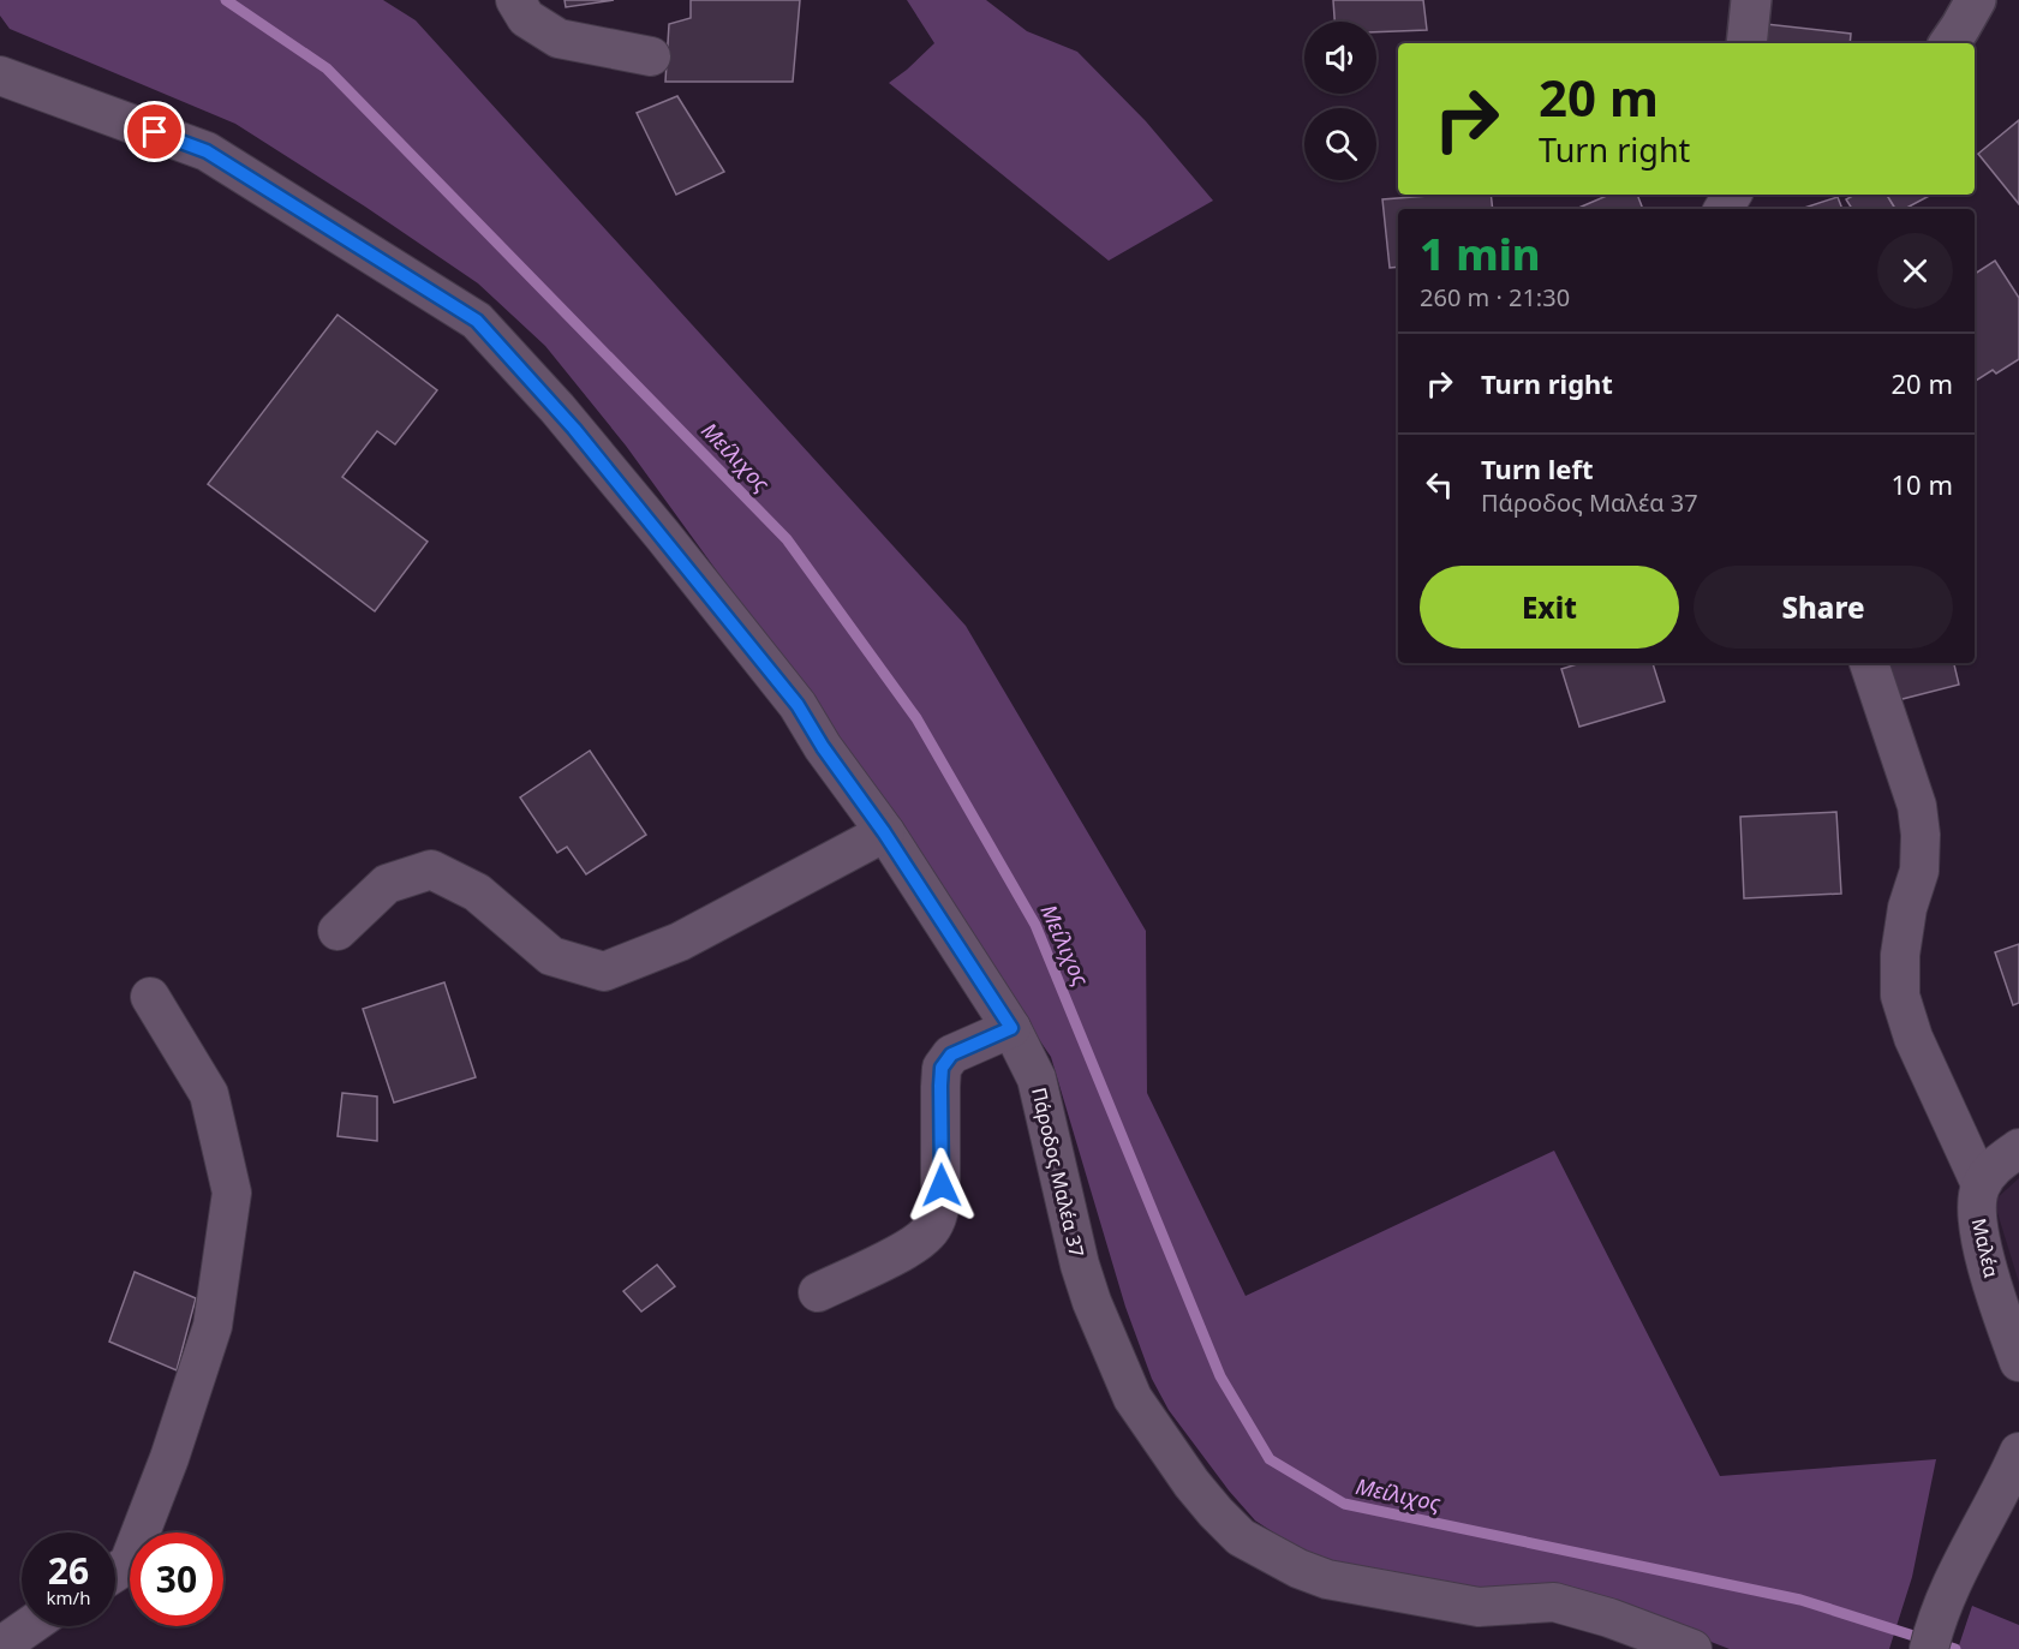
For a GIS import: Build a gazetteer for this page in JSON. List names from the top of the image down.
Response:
{
  "streets": {
    "street": ["Πάροδος Μαλέα 37", "Μαλέα"]
  },
  "water": ["Μείλιχος"],
  "page": {
    "turn": ["20 m", "Turn right"],
    "heading": ["1 min", "260 m · 21:30"],
    "list": [
      {
        "name": "Turn right",
        "value": "20 m"
      },
      {
        "name": "Turn left",
        "note": "Πάροδος Μαλέα 37",
        "value": "10 m"
      }
    ],
    "buttons": ["Exit", "Share"],
    "speed": "26 km/h",
    "limit": "30"
  }
}
